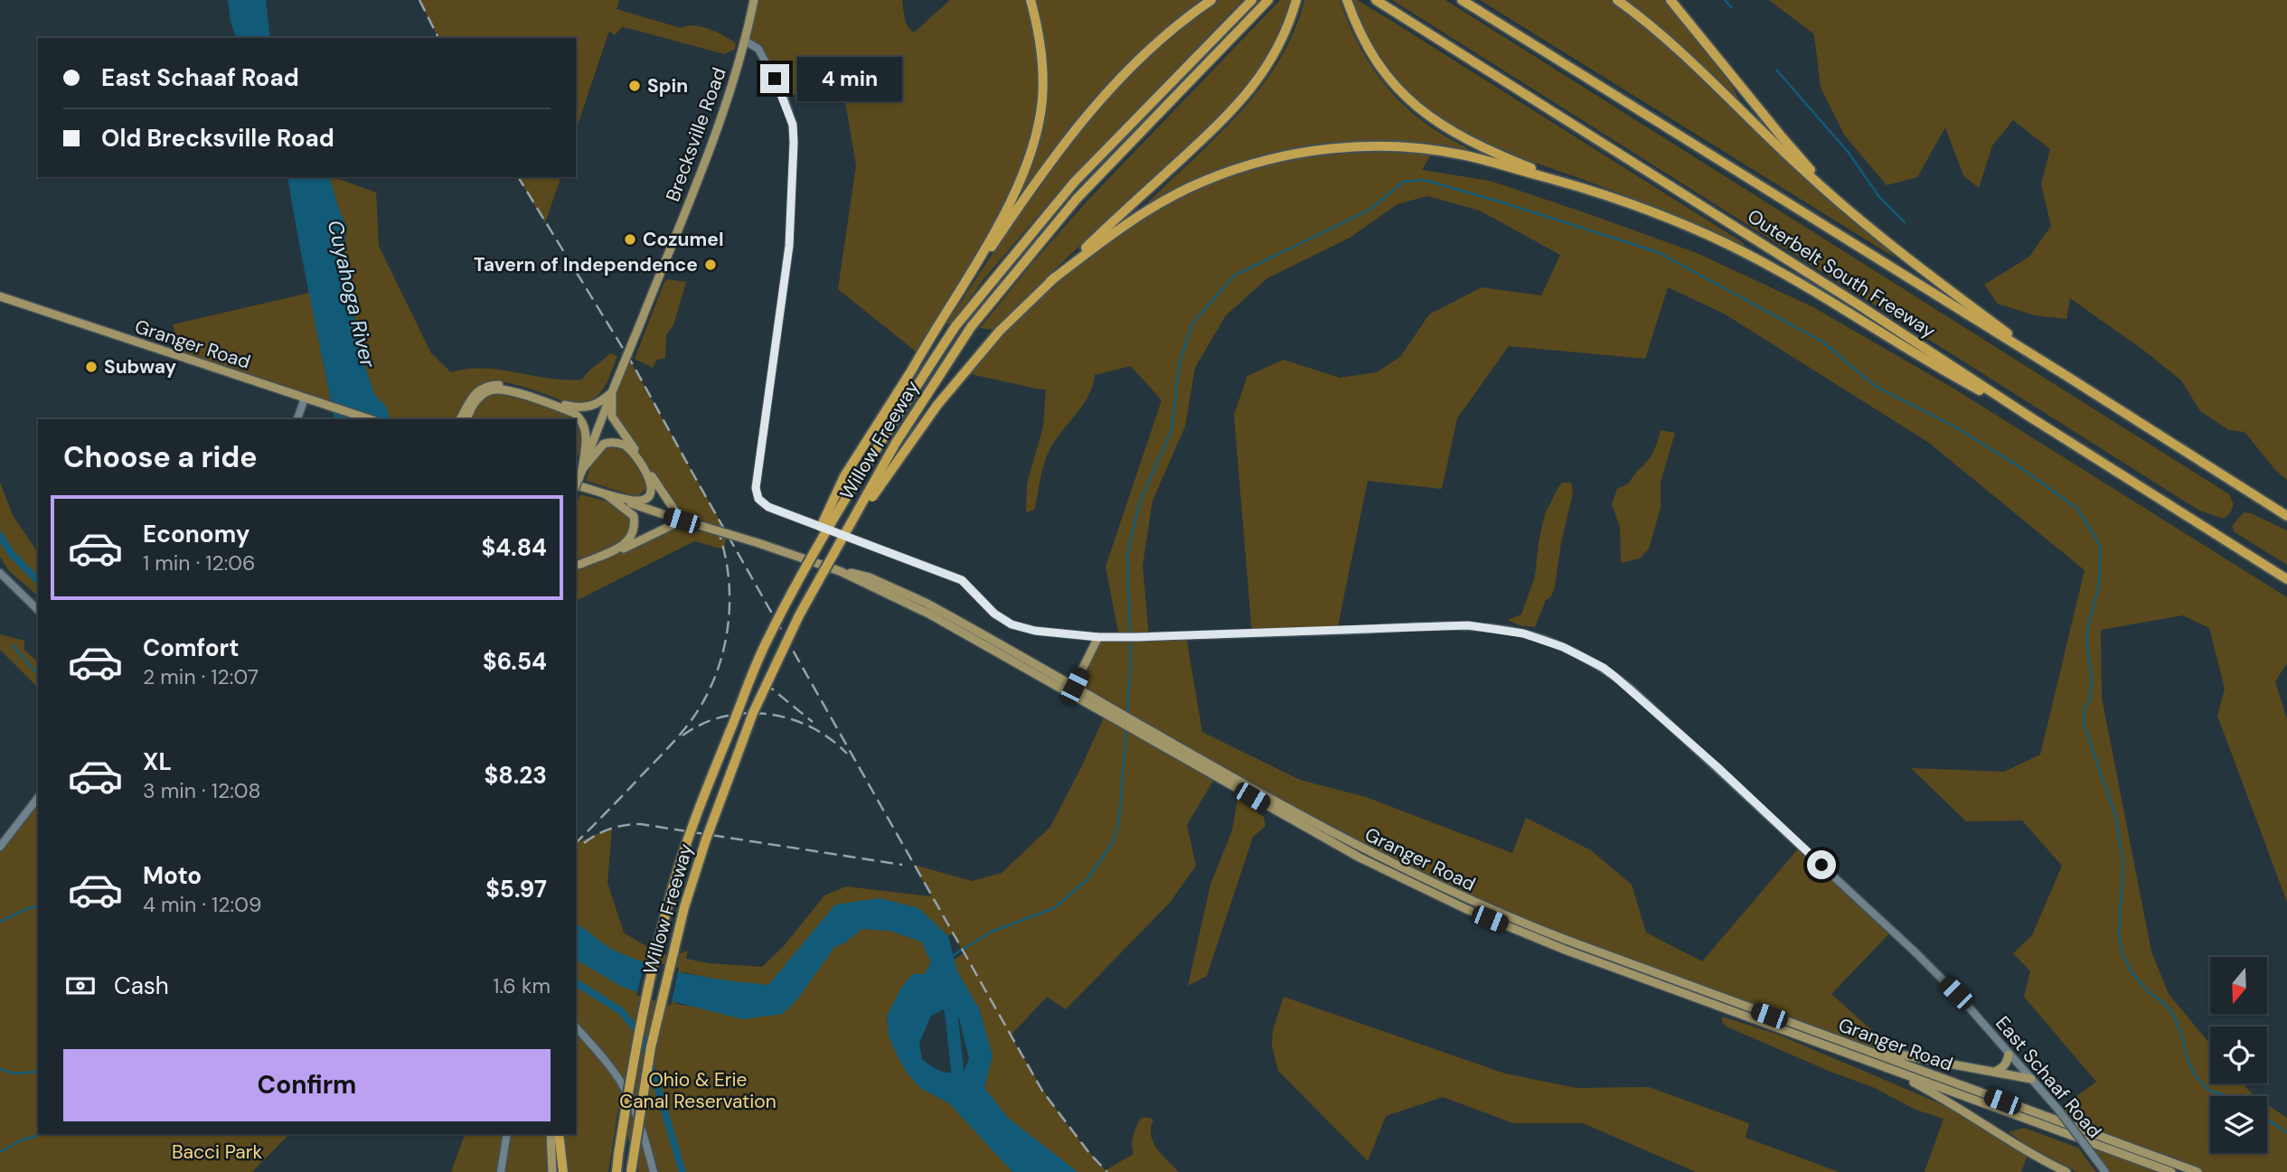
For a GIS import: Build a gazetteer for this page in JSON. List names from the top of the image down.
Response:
{
  "streets": {
    "highway": ["Outerbelt South Freeway", "Willow Freeway"],
    "main road": ["Brecksville Road", "Granger Road"],
    "street": ["East Schaaf Road"]
  },
  "crossings": [
    ["Brecksville Road", "East Schaaf Road"]
  ],
  "water": ["Cuyahoga River"],
  "parks": ["Ohio & Erie Canal Reservation", "Bacci Park"],
  "places": [
    "Spin",
    "Cozumel",
    "Tavern of Independence",
    "Subway"
  ],
  "north": "bottom",
  "page": {
    "banner": ["East Schaaf Road", "Old Brecksville Road"],
    "bubble": "4 min",
    "heading": "Choose a ride",
    "list": [
      {
        "name": "Economy",
        "note": "1 min · 12:06",
        "value": "$4.84"
      },
      {
        "name": "Comfort",
        "note": "2 min · 12:07",
        "value": "$6.54"
      },
      {
        "name": "XL",
        "note": "3 min · 12:08",
        "value": "$8.23"
      },
      {
        "name": "Moto",
        "note": "4 min · 12:09",
        "value": "$5.97"
      }
    ],
    "pay": ["Cash", "1.6 km"],
    "buttons": "Confirm"
  }
}
